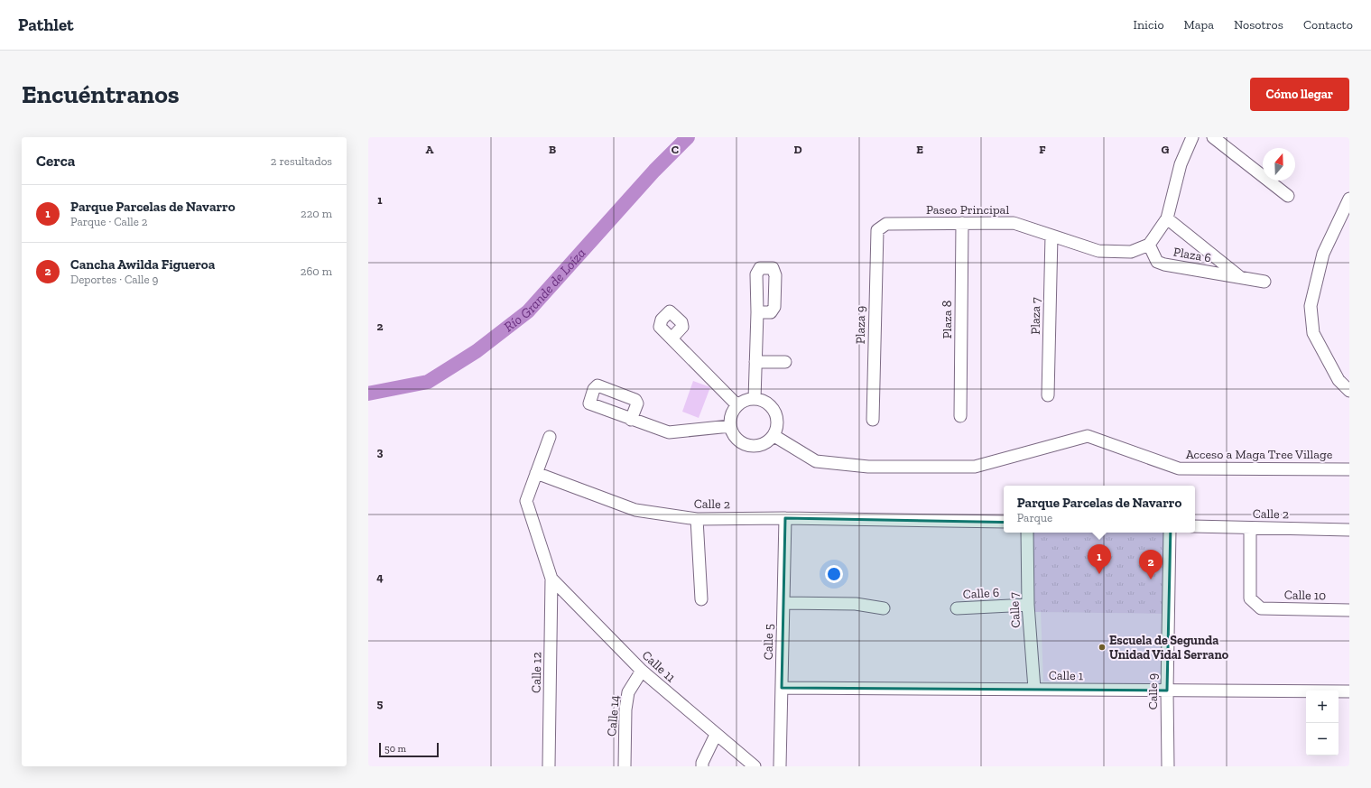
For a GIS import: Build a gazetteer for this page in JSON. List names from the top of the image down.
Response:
{
  "streets": {
    "street": [
      "Paseo Principal",
      "Plaza 6",
      "Plaza 7",
      "Plaza 8",
      "Plaza 9",
      "Acceso a Maga Tree Village",
      "Calle 2",
      "Calle 6",
      "Calle 10",
      "Calle 7",
      "Calle 5",
      "Calle 11",
      "Calle 12",
      "Calle 1",
      "Calle 9",
      "Calle 14"
    ]
  },
  "crossings": [
    ["Paseo Principal", "Plaza 6"],
    ["Paseo Principal", "Plaza 7"],
    ["Paseo Principal", "Plaza 8"],
    ["Paseo Principal", "Plaza 9"],
    ["Calle 2", "Calle 10"],
    ["Calle 2", "Calle 5"],
    ["Calle 6", "Calle 7"],
    ["Calle 7", "Calle 1"],
    ["Calle 5", "Calle 1"],
    ["Calle 11", "Calle 12"],
    ["Calle 11", "Calle 14"],
    ["Calle 1", "Calle 9"]
  ],
  "water": ["Río Grande de Loíza"],
  "places": ["Escuela de Segunda Unidad Vidal Serrano"],
  "scale_bar": "50 m",
  "north": "top",
  "page": {
    "header": "Pathlet",
    "nav": [
      "Inicio",
      "Mapa",
      "Nosotros",
      "Contacto"
    ],
    "buttons": "Cómo llegar",
    "title": "Encuéntranos",
    "heading": ["Cerca", "2 resultados"],
    "list": [
      {
        "mark": "1",
        "name": "Parque Parcelas de Navarro",
        "note": "Parque · Calle 2",
        "value": "220 m"
      },
      {
        "mark": "2",
        "name": "Cancha Awilda Figueroa",
        "note": "Deportes · Calle 9",
        "value": "260 m"
      }
    ],
    "popup": ["Parque Parcelas de Navarro", "Parque"],
    "pins": ["1", "2"],
    "map_buttons": ["+", "−"],
    "scale": "50 m"
  },
  "grid": {
    "columns": [
      "A",
      "B",
      "C",
      "D",
      "E",
      "F",
      "G"
    ],
    "rows": [
      "1",
      "2",
      "3",
      "4",
      "5"
    ]
  }
}
